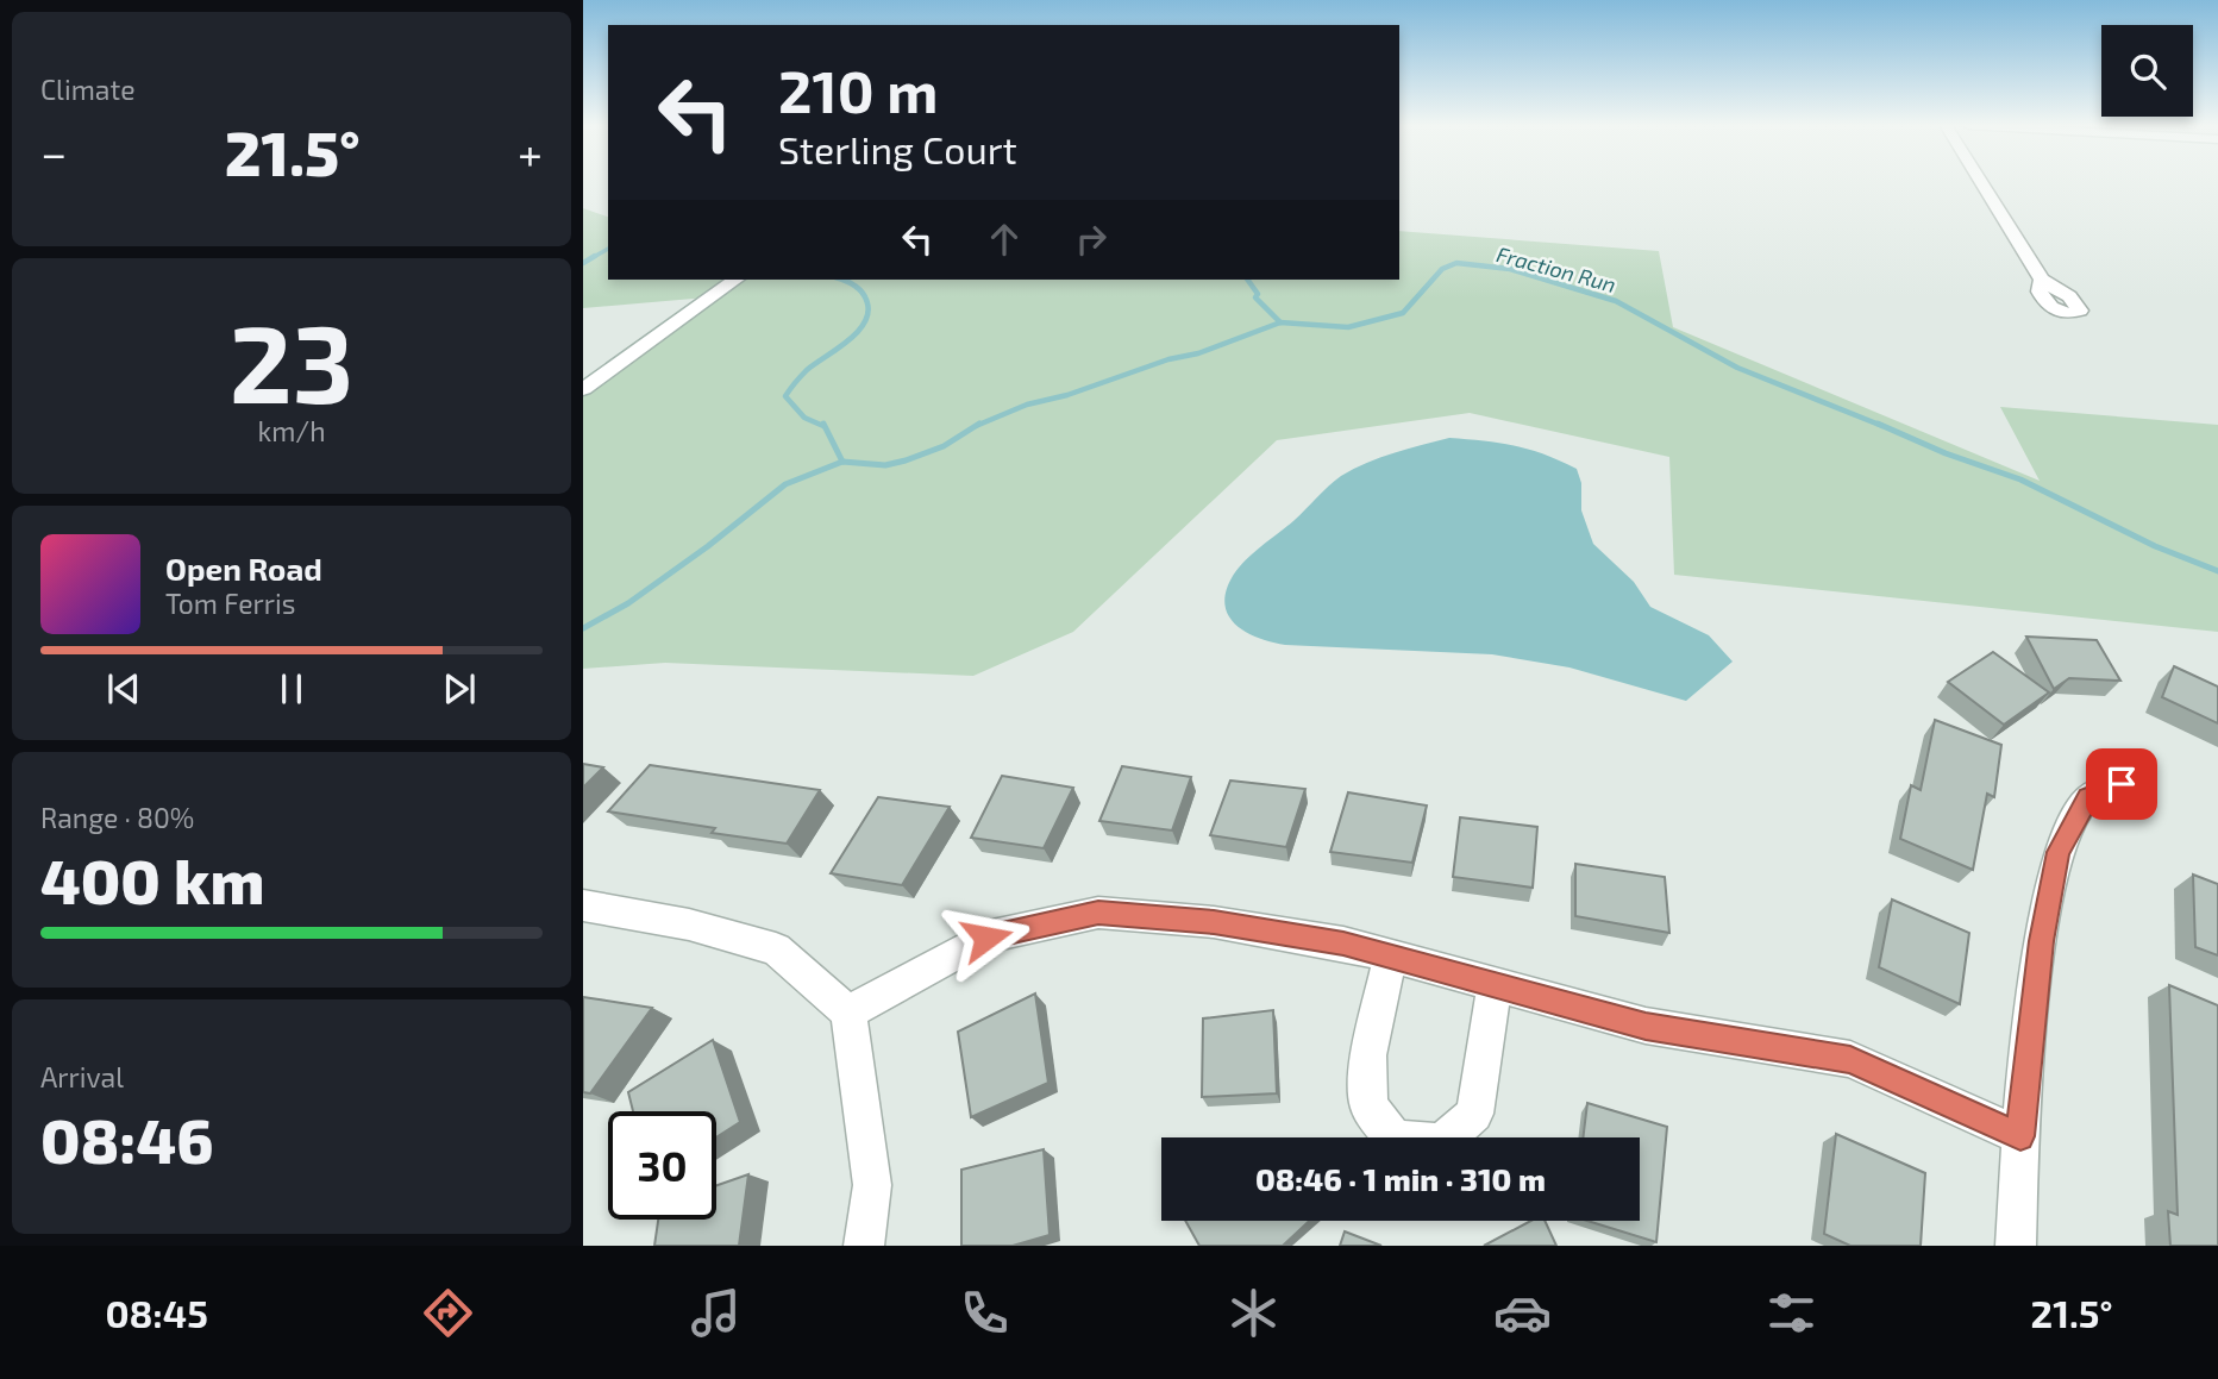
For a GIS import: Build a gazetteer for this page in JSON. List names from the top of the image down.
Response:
{
  "water": ["Fraction Run"],
  "page": {
    "tile": [
      "Climate",
      ["23", "km/h"],
      ["Range · 80%", "400 km"],
      ["Arrival", "08:46"]
    ],
    "turn": ["210 m", "Sterling Court"],
    "heat": ["−", "21.5°", "+"],
    "song": ["Open Road", "Tom Ferris"],
    "limit": "30",
    "trip": "08:46 · 1 min · 310 m",
    "tabs": ["08:45", "21.5°"]
  }
}
